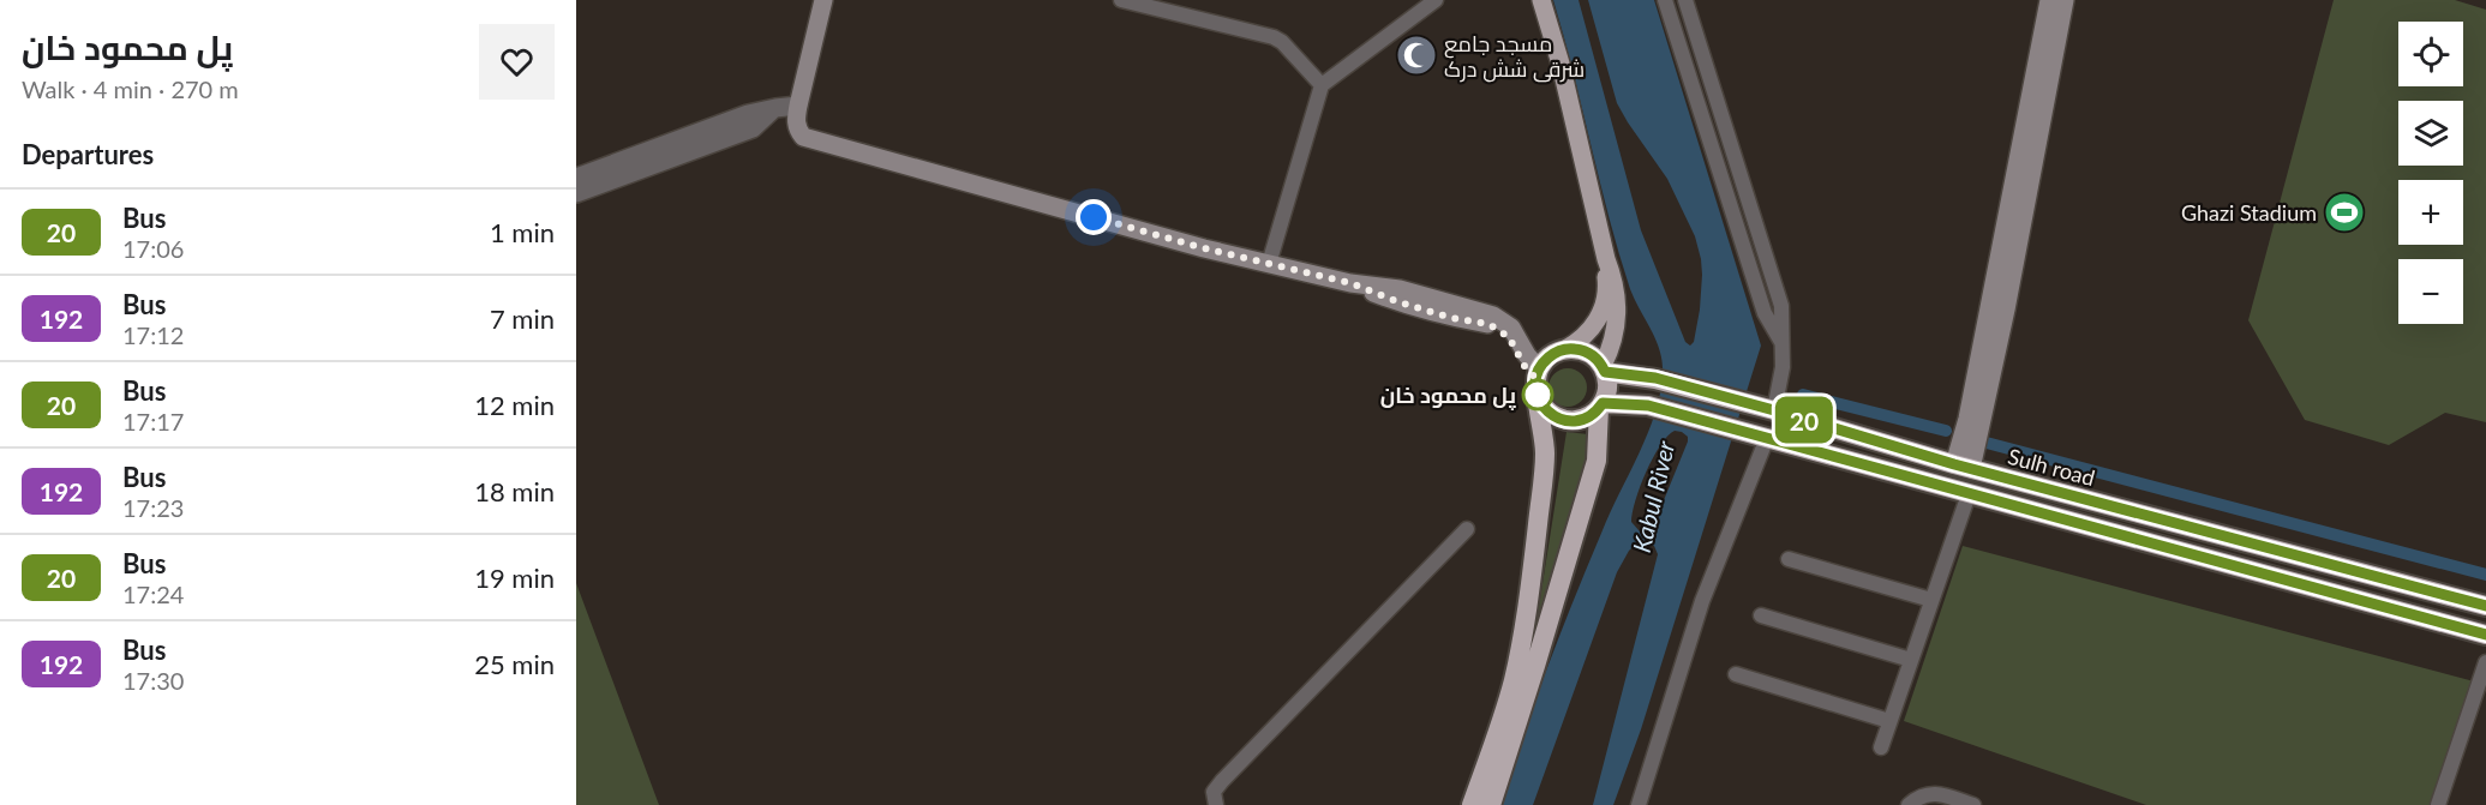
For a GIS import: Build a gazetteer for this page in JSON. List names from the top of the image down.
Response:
{
  "streets": {
    "highway": ["Sulh road"]
  },
  "water": ["Kabul River"],
  "places": {
    "mosque": ["مسجد جامع شرقی شش درک"],
    "sports": ["Ghazi Stadium"],
    "other": ["پل محمود خان"]
  },
  "lines": ["bus line 20"],
  "page": {
    "heading": [
      ["پل محمود خان", "Walk · 4 min · 270 m"],
      "Departures"
    ],
    "on_map": "20",
    "map_buttons": ["+", "−"],
    "list": [
      {
        "mark": "20",
        "name": "Bus",
        "note": "17:06",
        "value": "1 min"
      },
      {
        "mark": "192",
        "name": "Bus",
        "note": "17:12",
        "value": "7 min"
      },
      {
        "mark": "20",
        "name": "Bus",
        "note": "17:17",
        "value": "12 min"
      },
      {
        "mark": "192",
        "name": "Bus",
        "note": "17:23",
        "value": "18 min"
      },
      {
        "mark": "20",
        "name": "Bus",
        "note": "17:24",
        "value": "19 min"
      },
      {
        "mark": "192",
        "name": "Bus",
        "note": "17:30",
        "value": "25 min"
      }
    ]
  }
}
